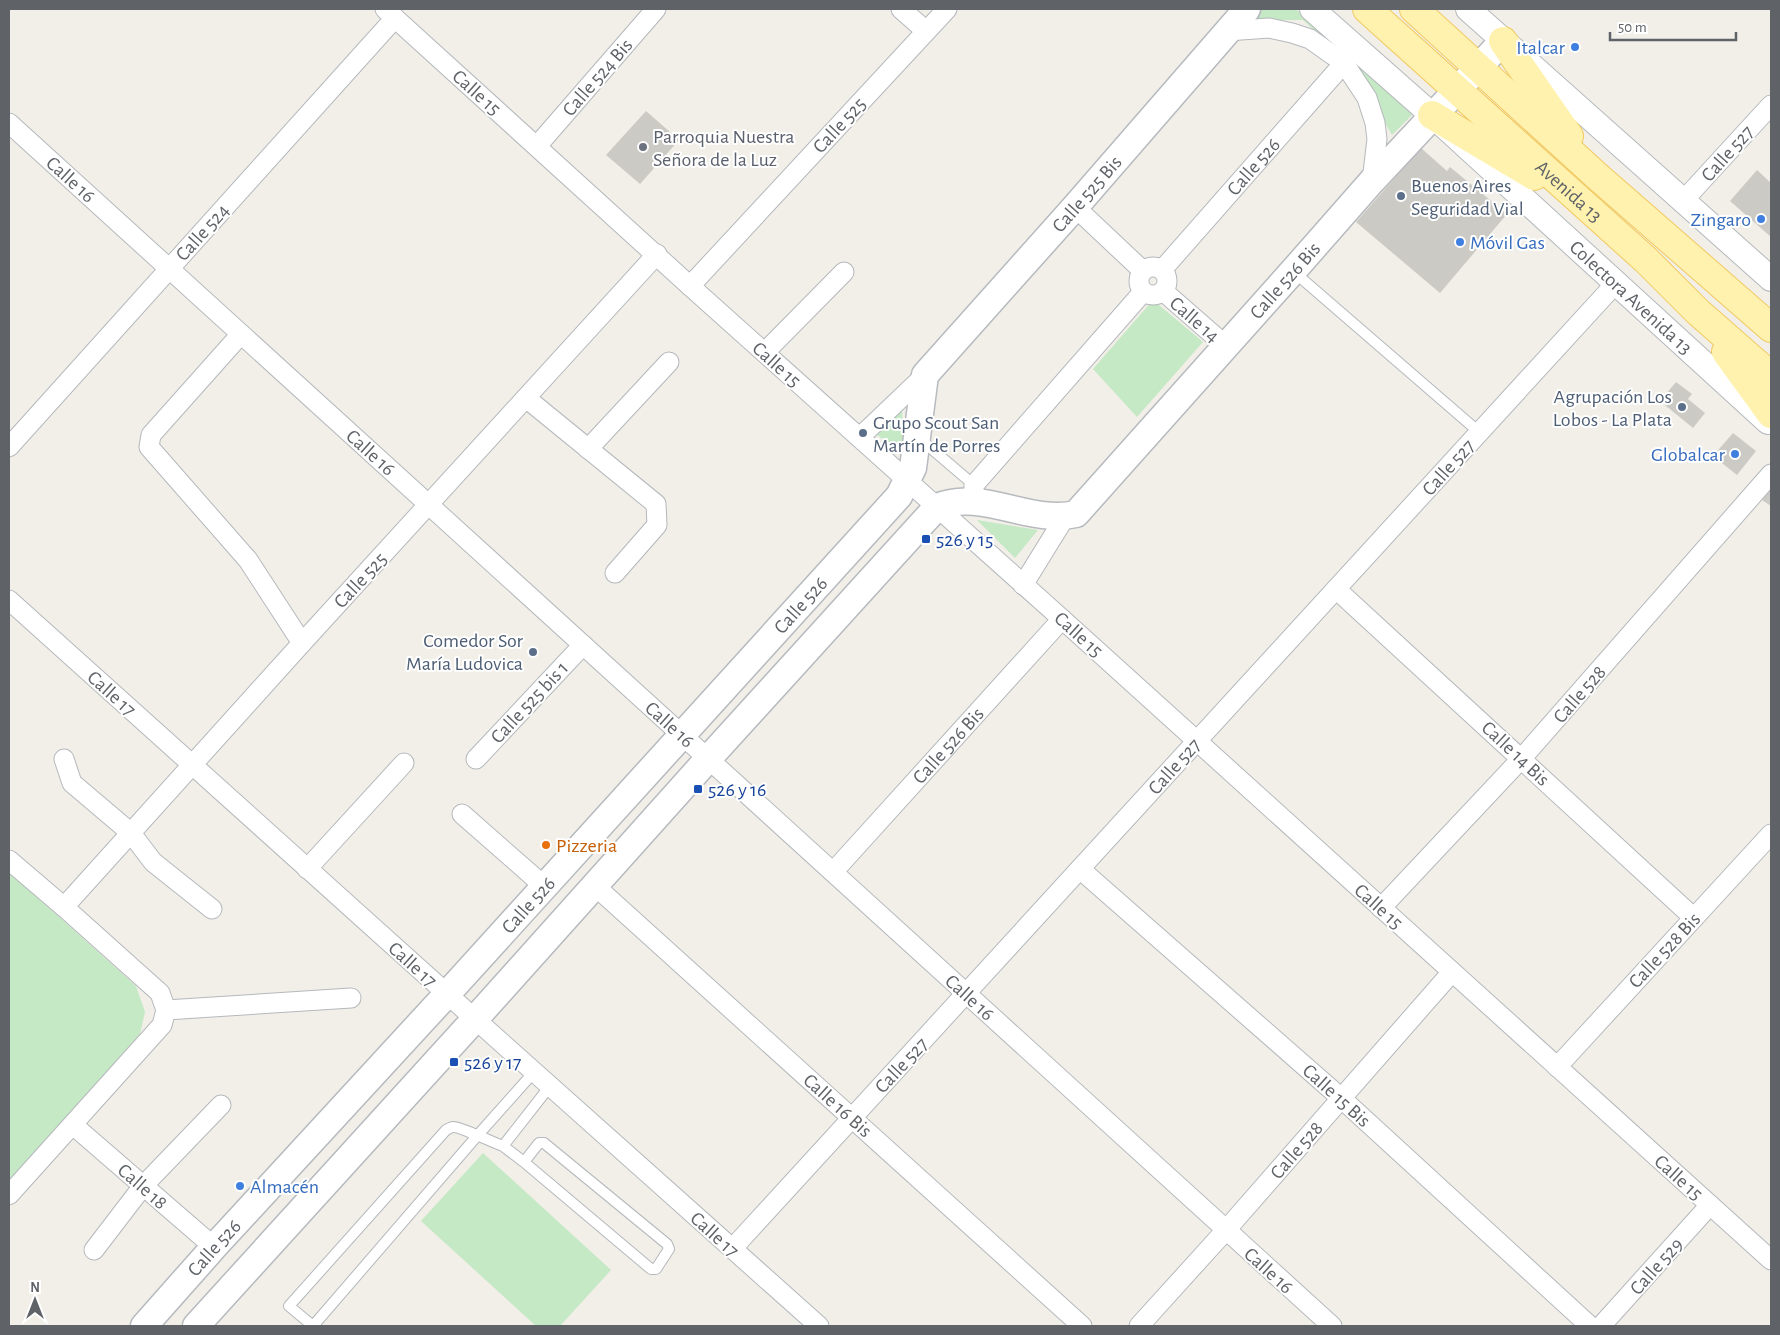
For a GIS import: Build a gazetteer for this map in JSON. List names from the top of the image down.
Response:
{
  "streets": {
    "main road": [
      "Calle 526",
      "Avenida 13",
      "Calle 525 Bis",
      "Calle 526 Bis"
    ],
    "street": [
      "Calle 524 Bis",
      "Calle 15",
      "Calle 525",
      "Calle 527",
      "Calle 16",
      "Calle 524",
      "Colectora Avenida 13",
      "Calle 14",
      "Calle 17",
      "Calle 528",
      "Calle 525 bis 1",
      "Calle 14 Bis",
      "Calle 528 Bis",
      "Calle 15 Bis",
      "Calle 16 Bis",
      "Calle 18",
      "Calle 529"
    ]
  },
  "crossings": [
    ["Calle 524 Bis", "Calle 15"],
    ["Calle 15", "Calle 525"],
    ["Calle 15", "Calle 527"],
    ["Calle 15", "Calle 526"],
    ["Calle 15", "Calle 525 Bis"],
    ["Calle 15", "Calle 524"],
    ["Calle 15", "Calle 526 Bis"],
    ["Calle 15", "Calle 528"],
    ["Calle 15", "Calle 528 Bis"],
    ["Calle 15", "Calle 529"],
    ["Calle 525", "Calle 16"],
    ["Calle 525", "Calle 17"],
    ["Calle 527", "Calle 16"],
    ["Calle 527", "Colectora Avenida 13"],
    ["Calle 527", "Calle 17"],
    ["Calle 527", "Calle 14 Bis"],
    ["Calle 527", "Calle 15 Bis"],
    ["Calle 527", "Calle 16 Bis"],
    ["Calle 526", "Calle 16"],
    ["Calle 526", "Calle 526 Bis"],
    ["Calle 526", "Calle 14"],
    ["Calle 526", "Calle 17"],
    ["Calle 526", "Calle 16 Bis"],
    ["Calle 526", "Calle 18"],
    ["Calle 16", "Calle 524"],
    ["Calle 16", "Calle 526 Bis"],
    ["Calle 16", "Calle 528"],
    ["Calle 16", "Calle 525 bis 1"],
    ["Avenida 13", "Calle 526 Bis"],
    ["Calle 526 Bis", "Colectora Avenida 13"],
    ["Calle 526 Bis", "Calle 14"],
    ["Calle 528", "Calle 14 Bis"],
    ["Calle 528", "Calle 15 Bis"],
    ["Calle 14 Bis", "Calle 528 Bis"]
  ],
  "places": {
    "other": [
      "Italcar",
      "Parroquia Nuestra Señora de la Luz",
      "Buenos Aires Seguridad Vial",
      "Zingaro",
      "Móvil Gas",
      "Agrupación Los Lobos - La Plata",
      "Grupo Scout San Martín de Porres",
      "Globalcar",
      "Comedor Sor María Ludovica",
      "Pizzeria",
      "Almacén"
    ],
    "transit": ["526 y 15", "526 y 16", "526 y 17"]
  },
  "scale_bar": "50 m",
  "north": "top"
}
